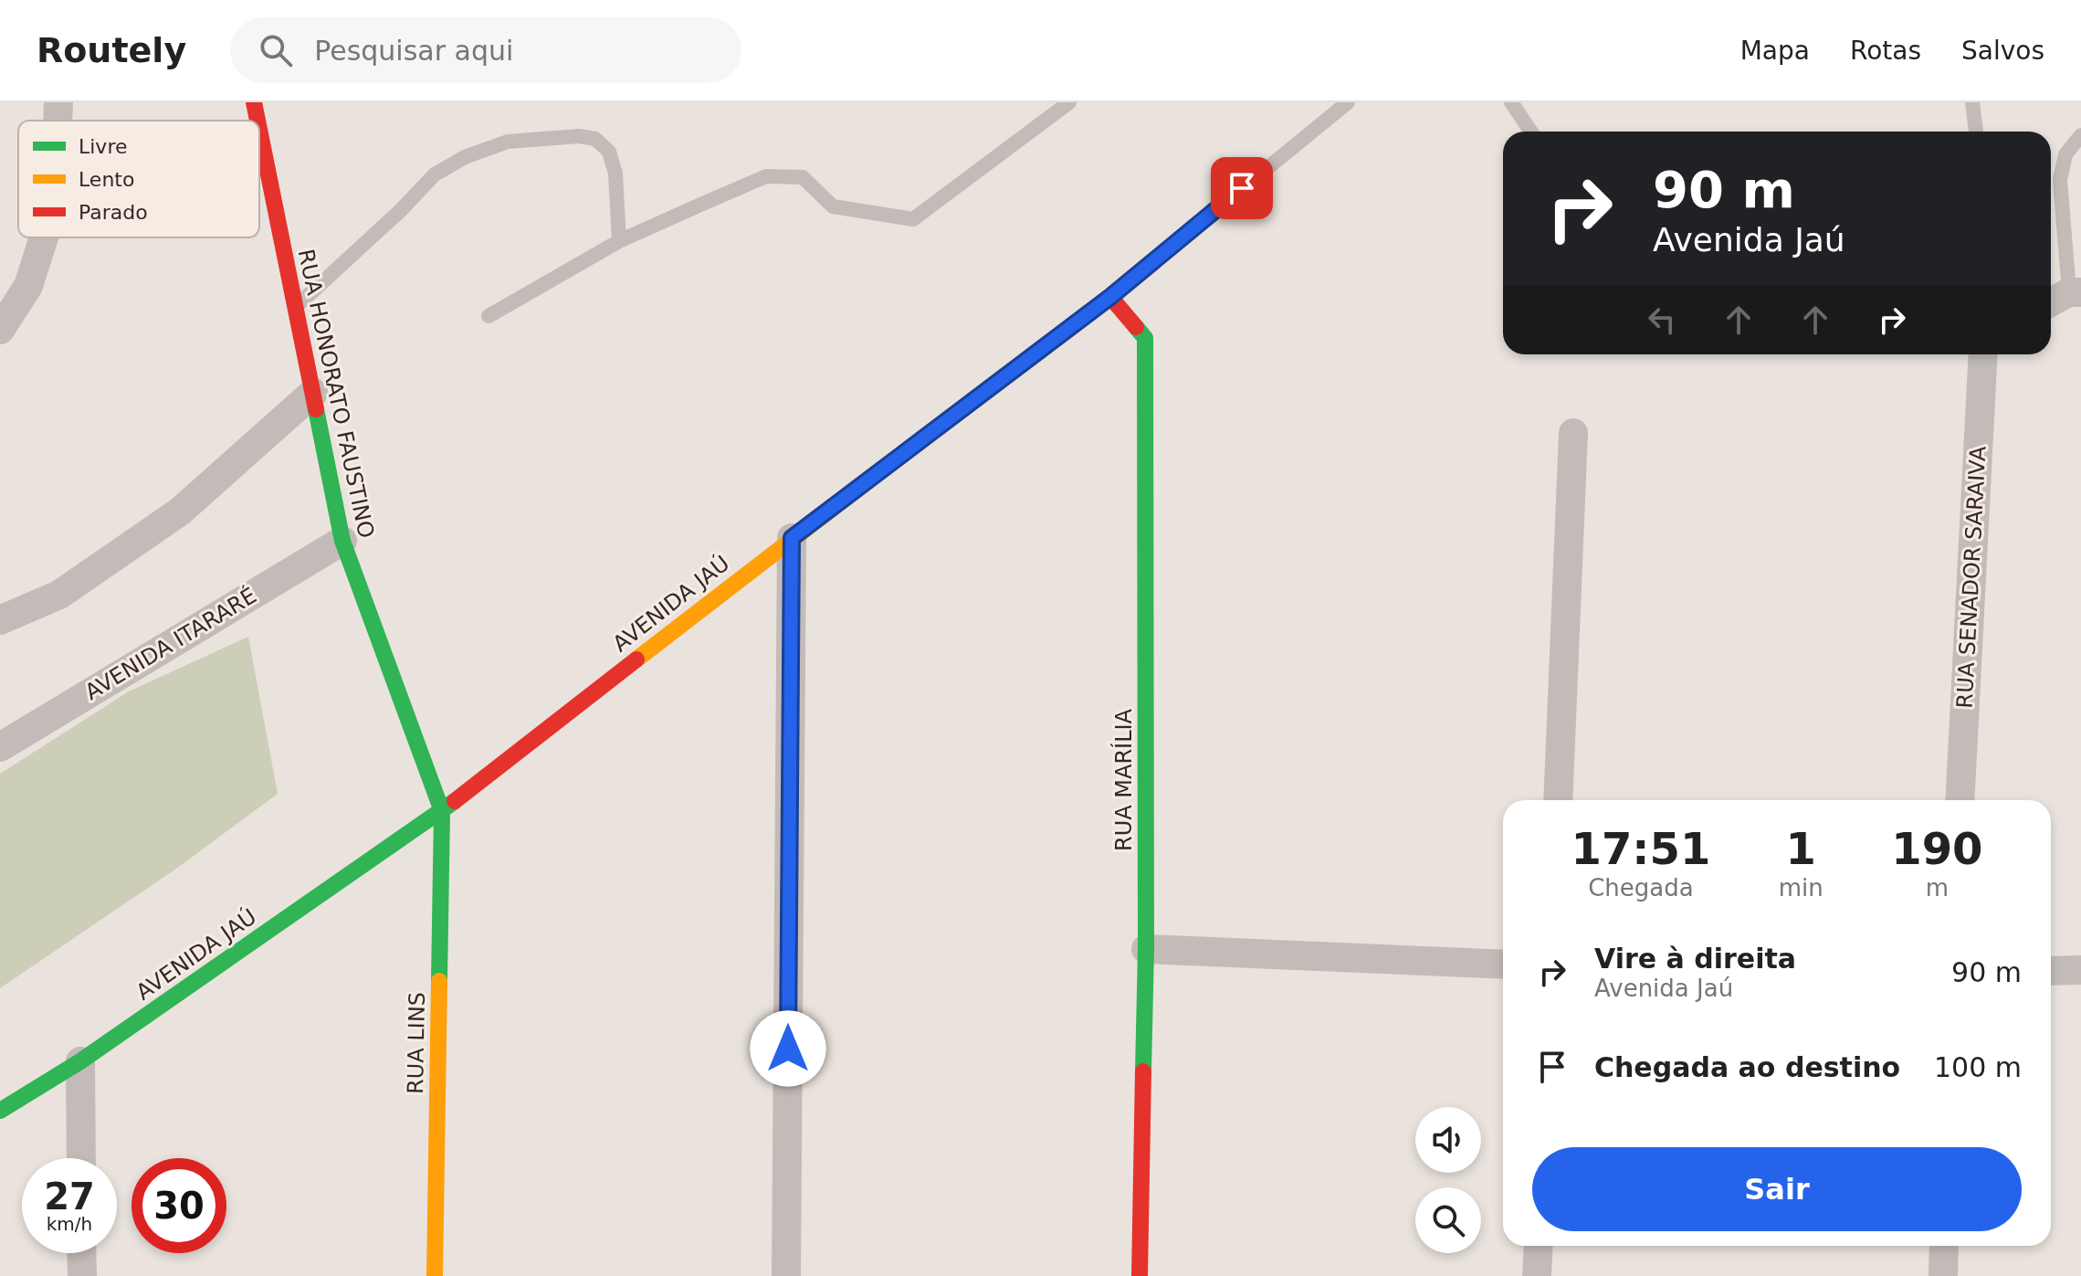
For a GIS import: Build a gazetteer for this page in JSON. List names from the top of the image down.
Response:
{
  "streets": {
    "street": [
      "RUA HONORATO FAUSTINO",
      "RUA SENADOR SARAIVA",
      "AVENIDA JAÚ",
      "AVENIDA ITARARÉ",
      "RUA MARÍLIA",
      "RUA LINS"
    ]
  },
  "crossings": [
    ["RUA HONORATO FAUSTINO", "AVENIDA JAÚ"],
    ["RUA HONORATO FAUSTINO", "AVENIDA ITARARÉ"],
    ["RUA HONORATO FAUSTINO", "RUA LINS"],
    ["AVENIDA JAÚ", "RUA MARÍLIA"],
    ["AVENIDA JAÚ", "RUA LINS"]
  ],
  "legend": ["Livre", "Lento", "Parado"],
  "page": {
    "header": "Routely",
    "search": "Pesquisar aqui",
    "nav": ["Mapa", "Rotas", "Salvos"],
    "turn": ["90 m", "Avenida Jaú"],
    "eta": [
      "17:51",
      "Chegada",
      "1",
      "min",
      "190",
      "m"
    ],
    "list": [
      {
        "name": "Vire à direita",
        "note": "Avenida Jaú",
        "value": "90 m"
      },
      {
        "name": "Chegada ao destino",
        "value": "100 m"
      }
    ],
    "buttons": "Sair",
    "speed": "27 km/h",
    "limit": "30"
  }
}
